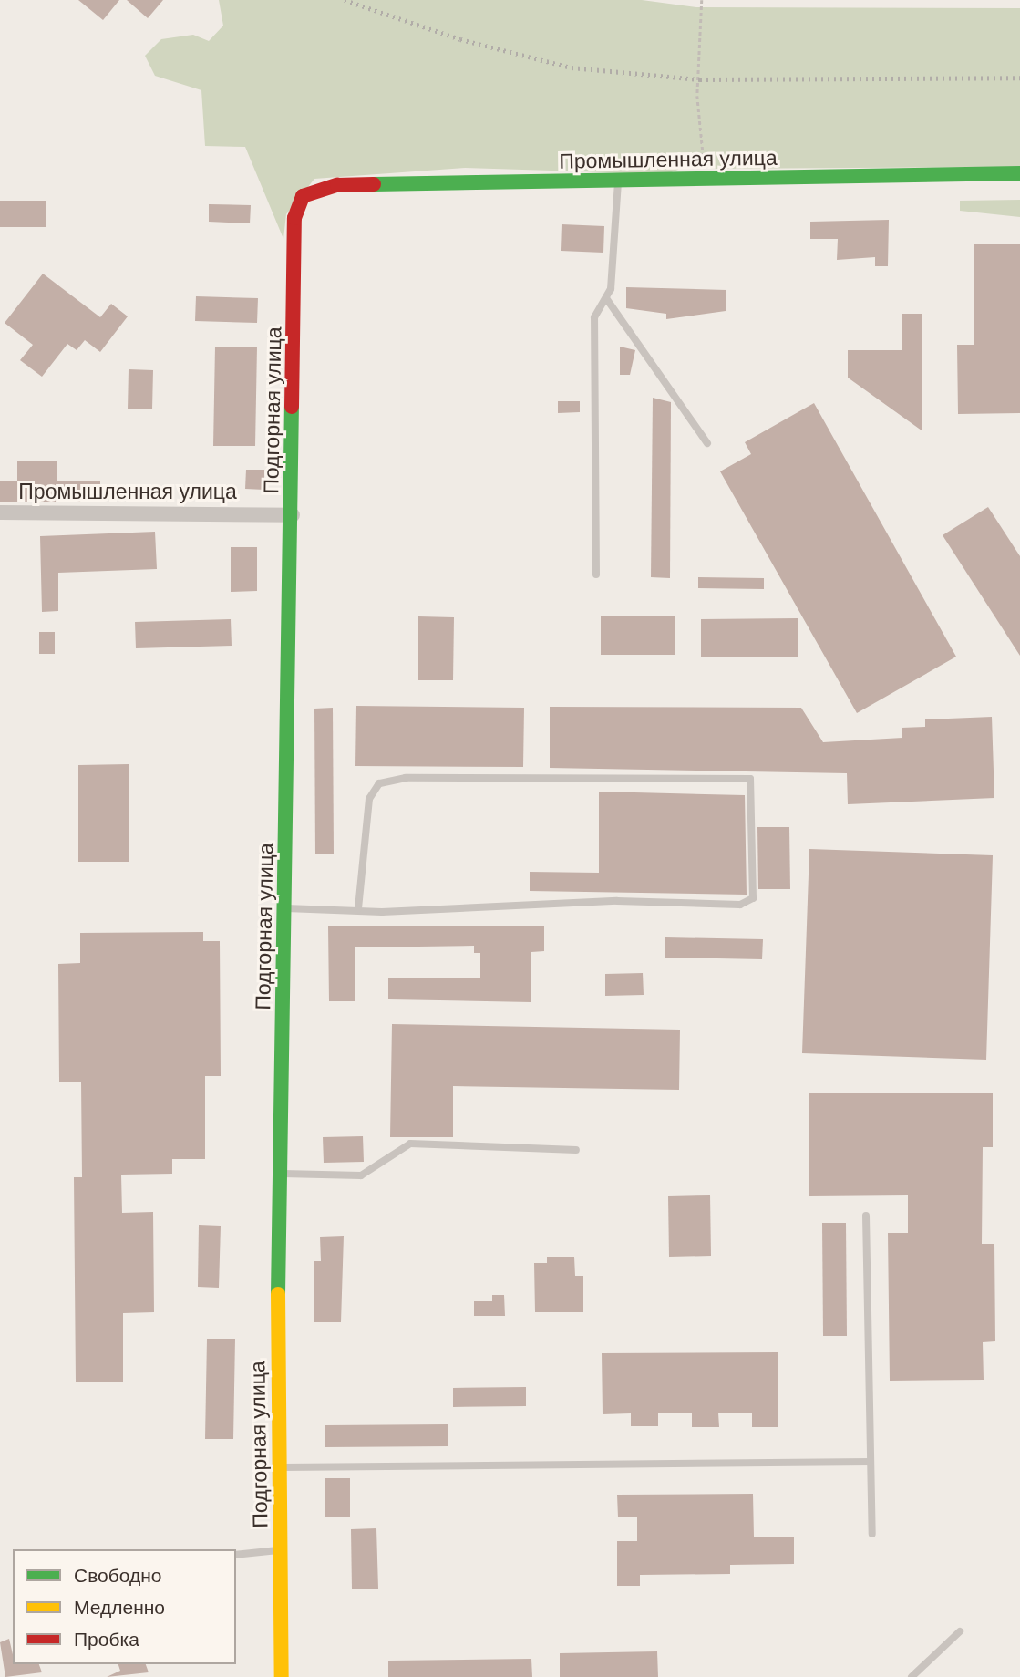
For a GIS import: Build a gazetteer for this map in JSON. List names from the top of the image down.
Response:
{
  "streets": {
    "street": ["Промышленная улица", "Подгорная улица"]
  },
  "crossings": [
    ["Промышленная улица", "Подгорная улица"]
  ],
  "legend": ["Свободно", "Медленно", "Пробка"]
}
